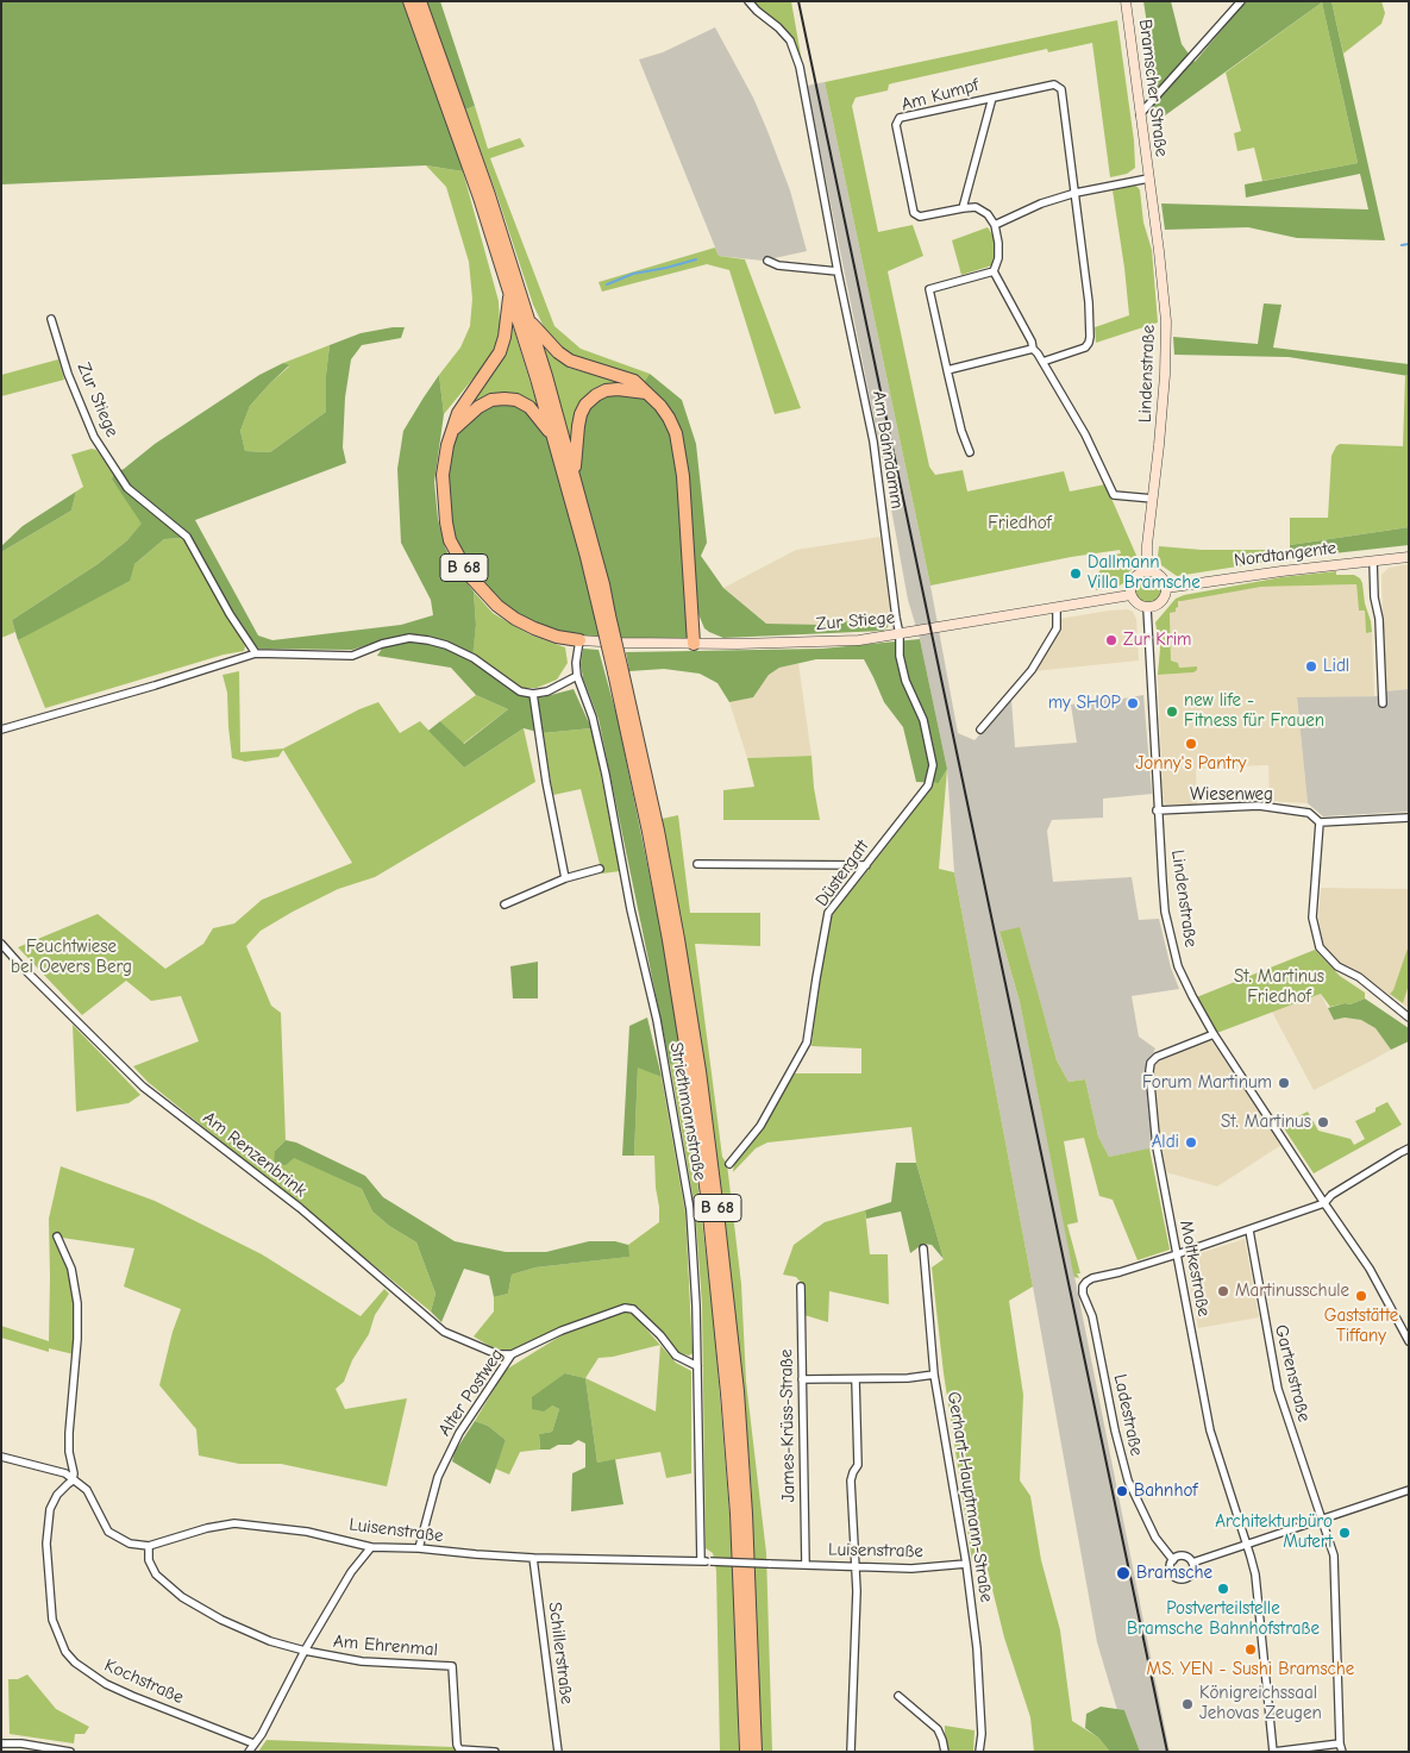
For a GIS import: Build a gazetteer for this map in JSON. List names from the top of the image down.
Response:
{
  "streets": {
    "highway": ["B 68"],
    "street": [
      "Bramscher Straße",
      "Am Kumpf",
      "Lindenstraße",
      "Zur Stiege",
      "Am Bahndamm",
      "Nordtangente",
      "Wiesenweg",
      "Düstergatt",
      "Striethmannstraße",
      "Am Renzenbrink",
      "Moltkestraße",
      "Gartenstraße",
      "Alter Postweg",
      "Ladestraße",
      "James-Krüss-Straße",
      "Gerhart-Hauptmann-Straße",
      "Luisenstraße",
      "Am Ehrenmal",
      "Schillerstraße",
      "Kochstraße"
    ]
  },
  "crossings": [
    ["Bramscher Straße", "Lindenstraße"],
    ["Lindenstraße", "Zur Stiege"],
    ["Lindenstraße", "Nordtangente"],
    ["Lindenstraße", "Wiesenweg"],
    ["Lindenstraße", "Moltkestraße"],
    ["Zur Stiege", "Am Bahndamm"],
    ["Zur Stiege", "Nordtangente"],
    ["Zur Stiege", "B 68"],
    ["Zur Stiege", "Düstergatt"],
    ["Zur Stiege", "Striethmannstraße"],
    ["Am Bahndamm", "Düstergatt"],
    ["B 68", "Striethmannstraße"],
    ["Striethmannstraße", "Alter Postweg"],
    ["Striethmannstraße", "Luisenstraße"],
    ["Am Renzenbrink", "Alter Postweg"],
    ["Moltkestraße", "Ladestraße"],
    ["Alter Postweg", "Luisenstraße"],
    ["James-Krüss-Straße", "Luisenstraße"],
    ["Gerhart-Hauptmann-Straße", "Luisenstraße"],
    ["Luisenstraße", "Schillerstraße"]
  ],
  "parks": ["Friedhof", "Feuchtwiese bei Oevers Berg", "St. Martinus Friedhof"],
  "places": [
    "Dallmann Villa Bramsche",
    "Zur Krim",
    "Lidl",
    "my SHOP",
    "new life - Fitness für Frauen",
    "Jonny's Pantry",
    "Forum Martinum",
    "St. Martinus",
    "Aldi",
    "Martinusschule",
    "Gaststätte Tiffany",
    "Bahnhof",
    "Architekturbüro Mutert",
    "Bramsche",
    "Postverteilstelle Bramsche Bahnhofstraße",
    "MS. YEN - Sushi Bramsche",
    "Königreichssaal Jehovas Zeugen"
  ]
}
